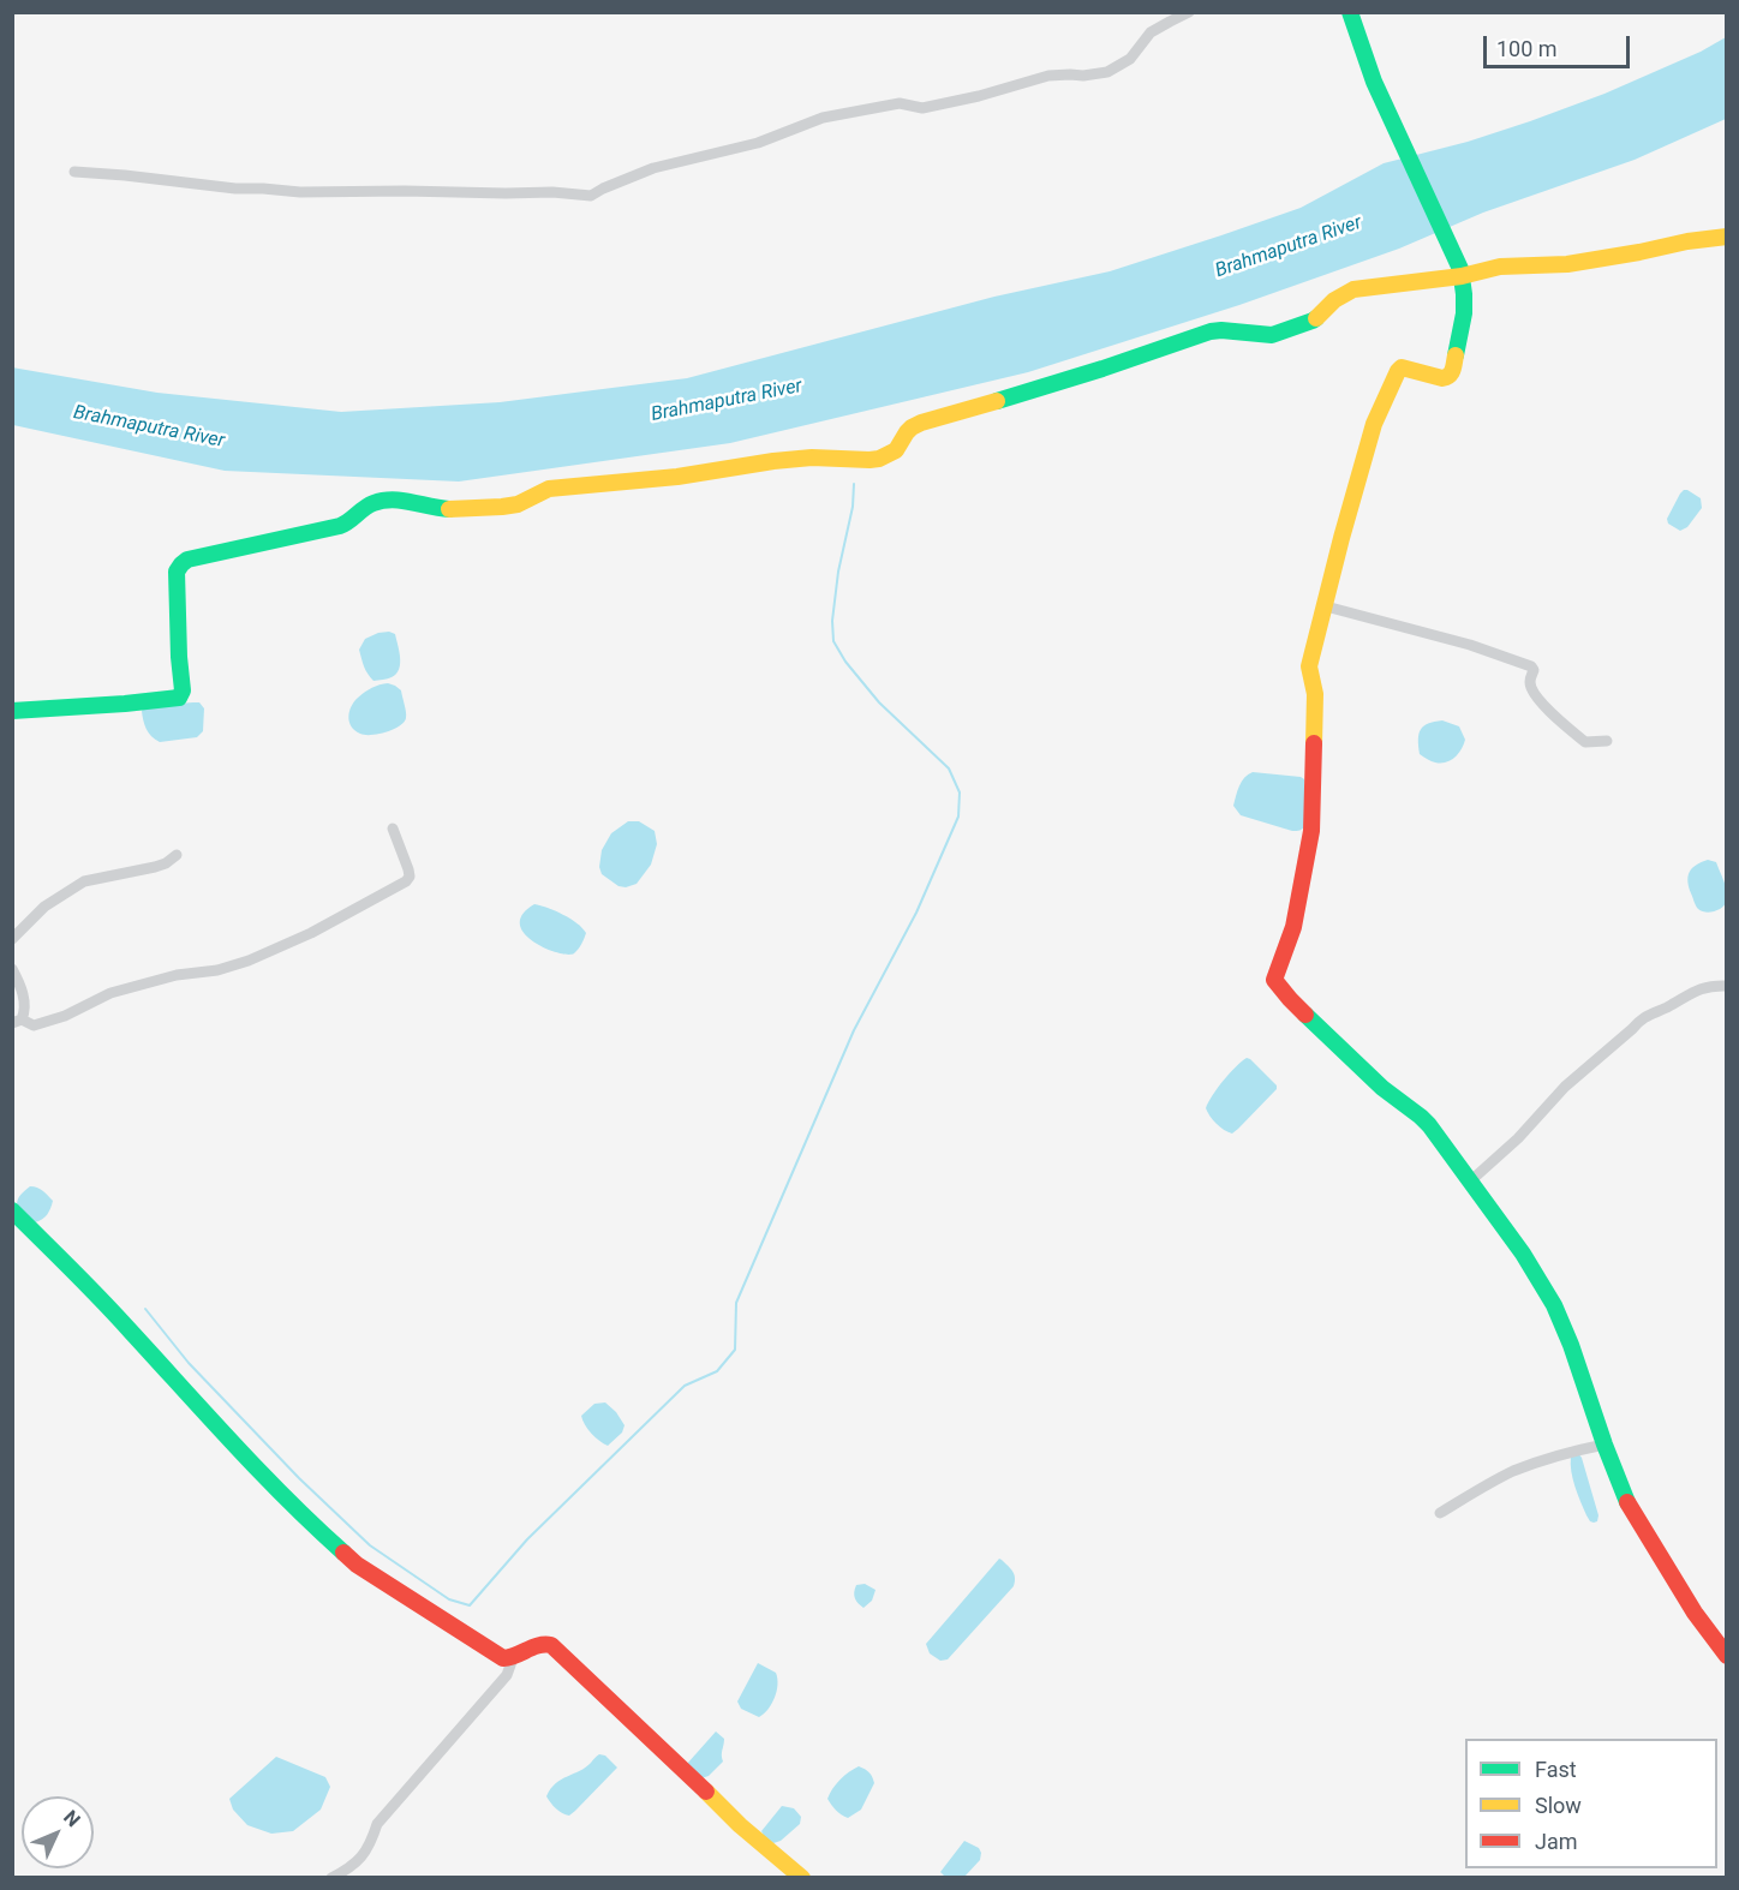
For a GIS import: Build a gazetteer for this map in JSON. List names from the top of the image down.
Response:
{
  "water": ["Brahmaputra River"],
  "legend": ["Fast", "Slow", "Jam"],
  "scale_bar": "100 m",
  "north": "top right"
}
